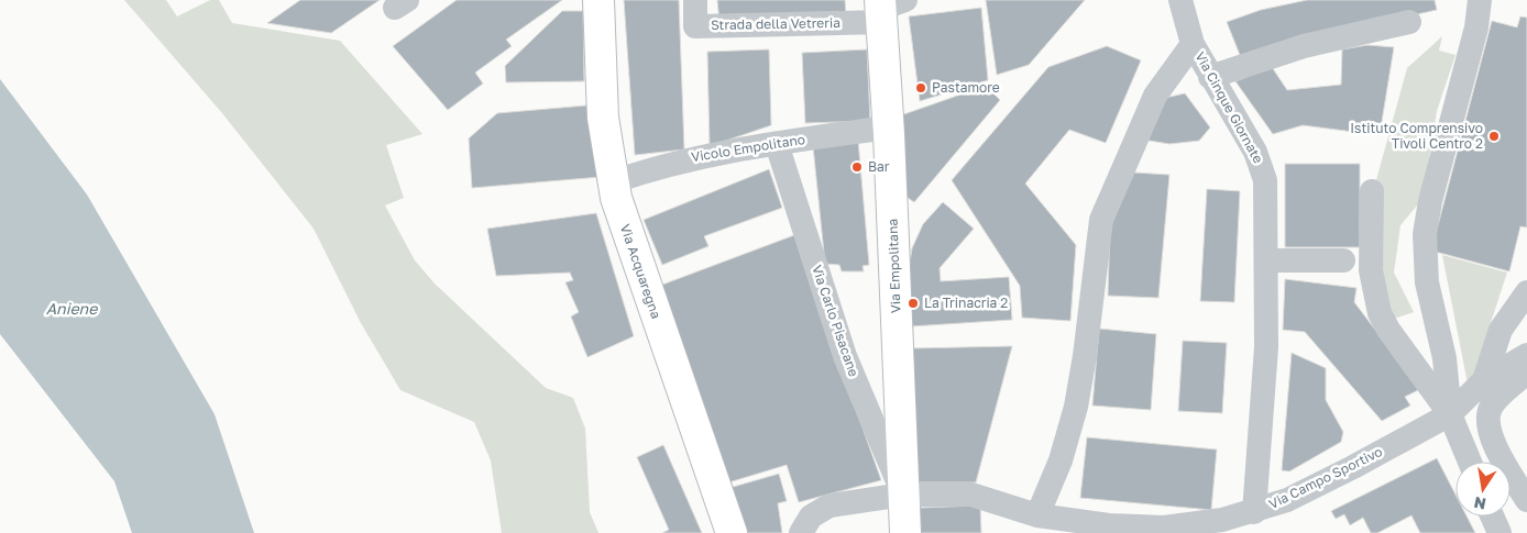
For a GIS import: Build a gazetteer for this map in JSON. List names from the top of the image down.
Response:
{
  "streets": {
    "main road": ["Via Empolitana", "Via Acquaregna"],
    "street": [
      "Strada della Vetreria",
      "Via Cinque Giornate",
      "Vicolo Empolitano",
      "Via Carlo Pisacane",
      "Via Campo Sportivo"
    ]
  },
  "crossings": [
    ["Strada della Vetreria", "Via Empolitana"],
    ["Via Cinque Giornate", "Via Campo Sportivo"],
    ["Vicolo Empolitano", "Via Empolitana"],
    ["Vicolo Empolitano", "Via Acquaregna"],
    ["Vicolo Empolitano", "Via Carlo Pisacane"],
    ["Via Empolitana", "Via Carlo Pisacane"],
    ["Via Empolitana", "Via Campo Sportivo"],
    ["Via Carlo Pisacane", "Via Campo Sportivo"]
  ],
  "water": ["Aniene"],
  "places": [
    "Pastamore",
    "Istituto Comprensivo Tivoli Centro 2",
    "Bar",
    "La Trinacria 2"
  ],
  "north": "bottom"
}
